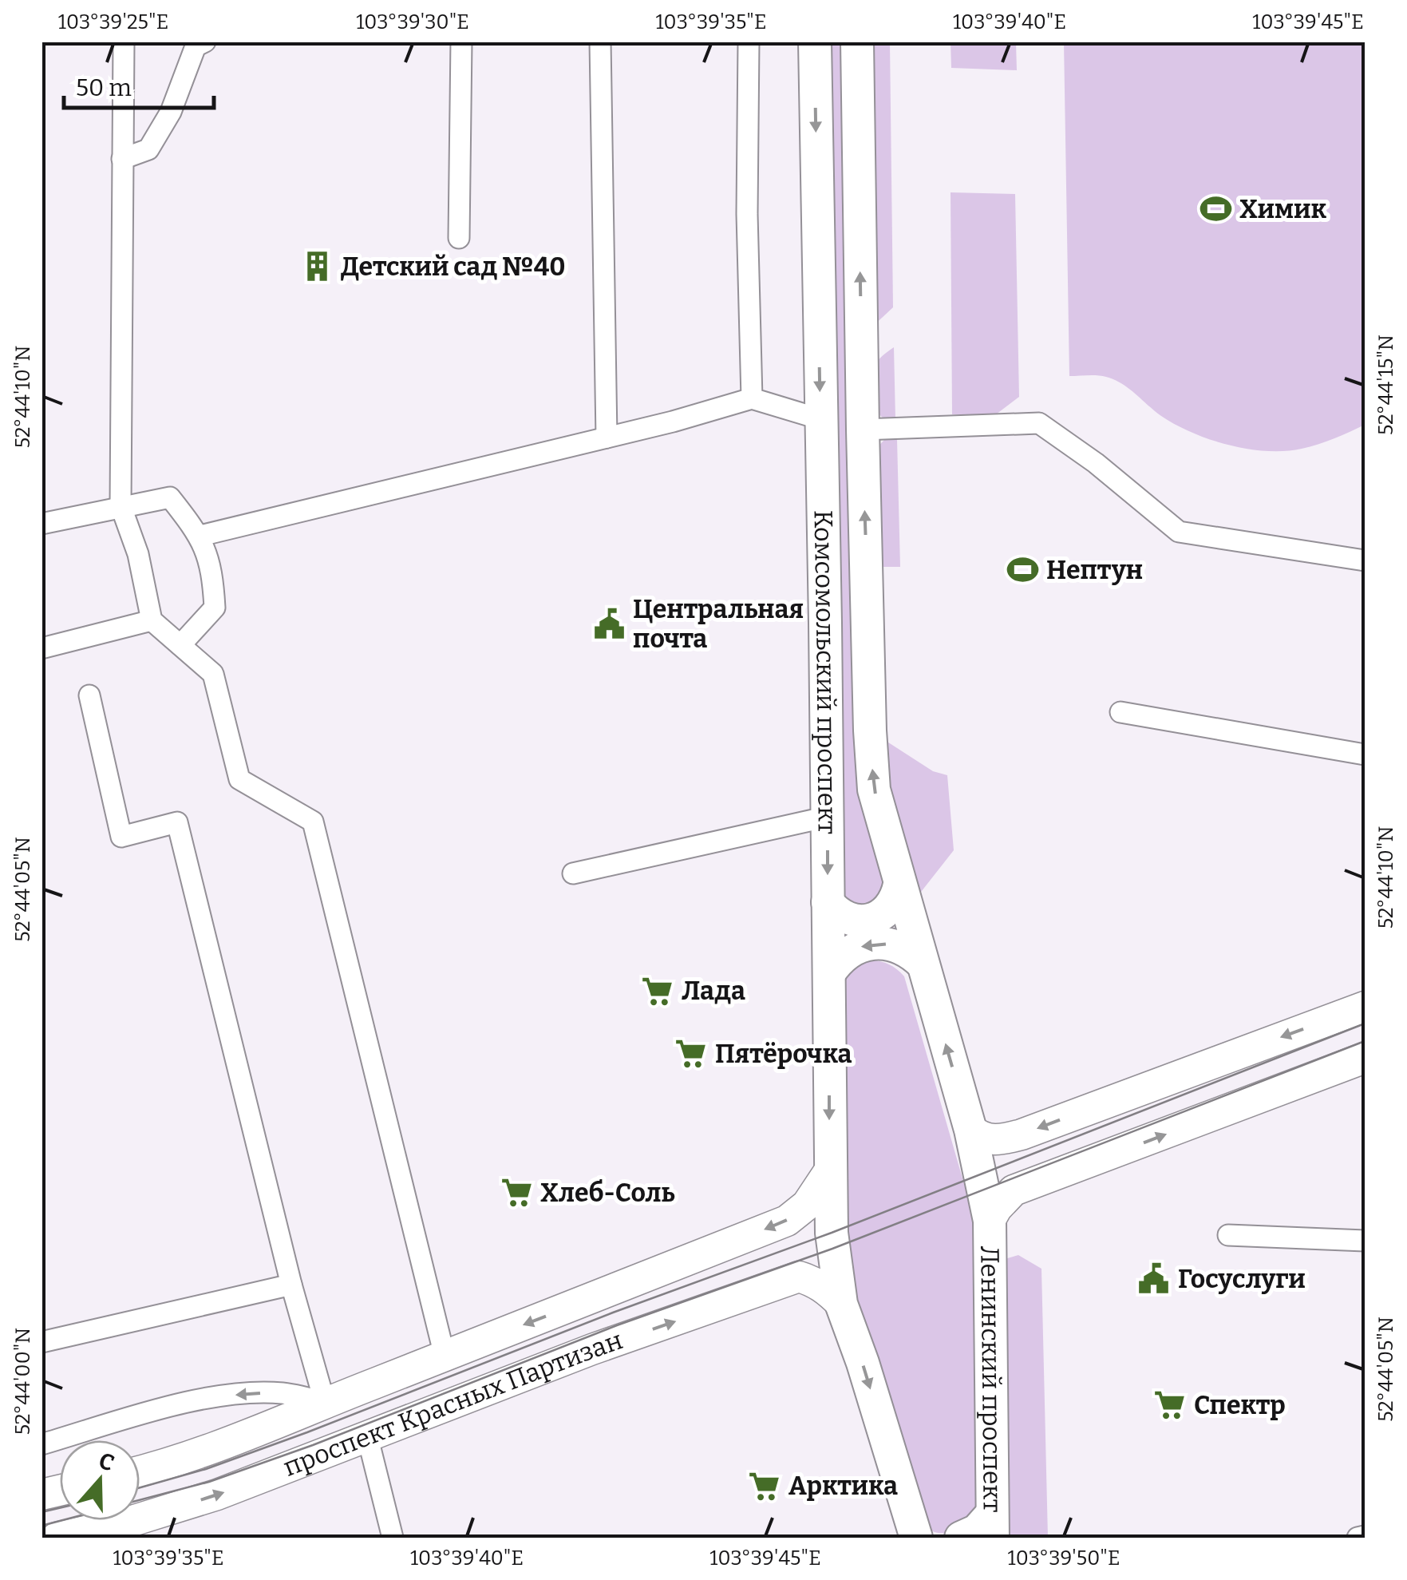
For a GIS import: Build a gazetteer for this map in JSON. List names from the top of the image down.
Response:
{
  "streets": {
    "main road": ["Комсомольский проспект", "Ленинский проспект", "проспект Красных Партизан"]
  },
  "crossings": [
    ["Комсомольский проспект", "Ленинский проспект"],
    ["Комсомольский проспект", "проспект Красных Партизан"]
  ],
  "places": {
    "sports": ["Химик", "Нептун"],
    "building": ["Детский сад №40"],
    "public building": ["Центральная почта", "Госуслуги"],
    "supermarket": [
      "Лада",
      "Пятёрочка",
      "Хлеб-Соль",
      "Спектр",
      "Арктика"
    ]
  },
  "scale_bar": "50 m",
  "north": "top",
  "coordinates": [
    "103°39'25\"E",
    "103°39'30\"E",
    "103°39'35\"E",
    "103°39'40\"E",
    "103°39'45\"E",
    "52°44'15\"N",
    "52°44'10\"N",
    "52°44'05\"N",
    "52°44'00\"N",
    "103°39'50\"E"
  ]
}
